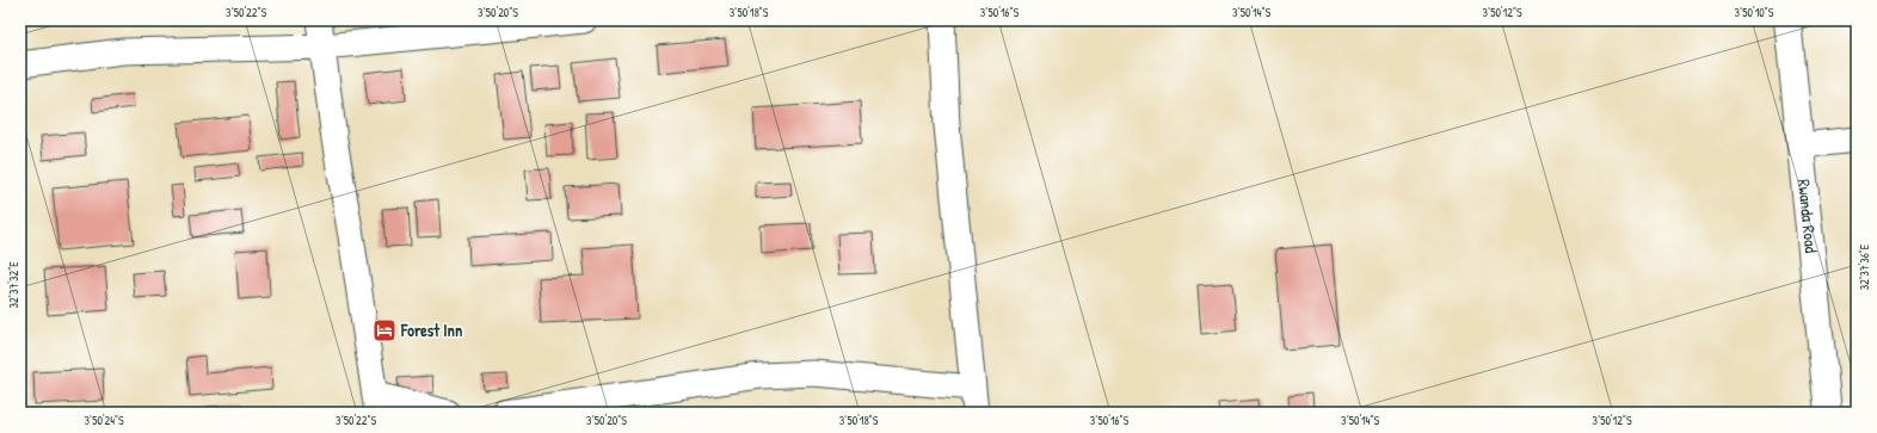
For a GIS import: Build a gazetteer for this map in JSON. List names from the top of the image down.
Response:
{
  "streets": {
    "highway": ["Rwanda Road"]
  },
  "places": {
    "hotel": ["Forest Inn"]
  },
  "coordinates": [
    "3°50'22\"S",
    "3°50'20\"S",
    "3°50'18\"S",
    "3°50'16\"S",
    "3°50'14\"S",
    "3°50'12\"S",
    "3°50'10\"S",
    "32°37'36\"E",
    "32°37'32\"E",
    "3°50'24\"S"
  ]
}
